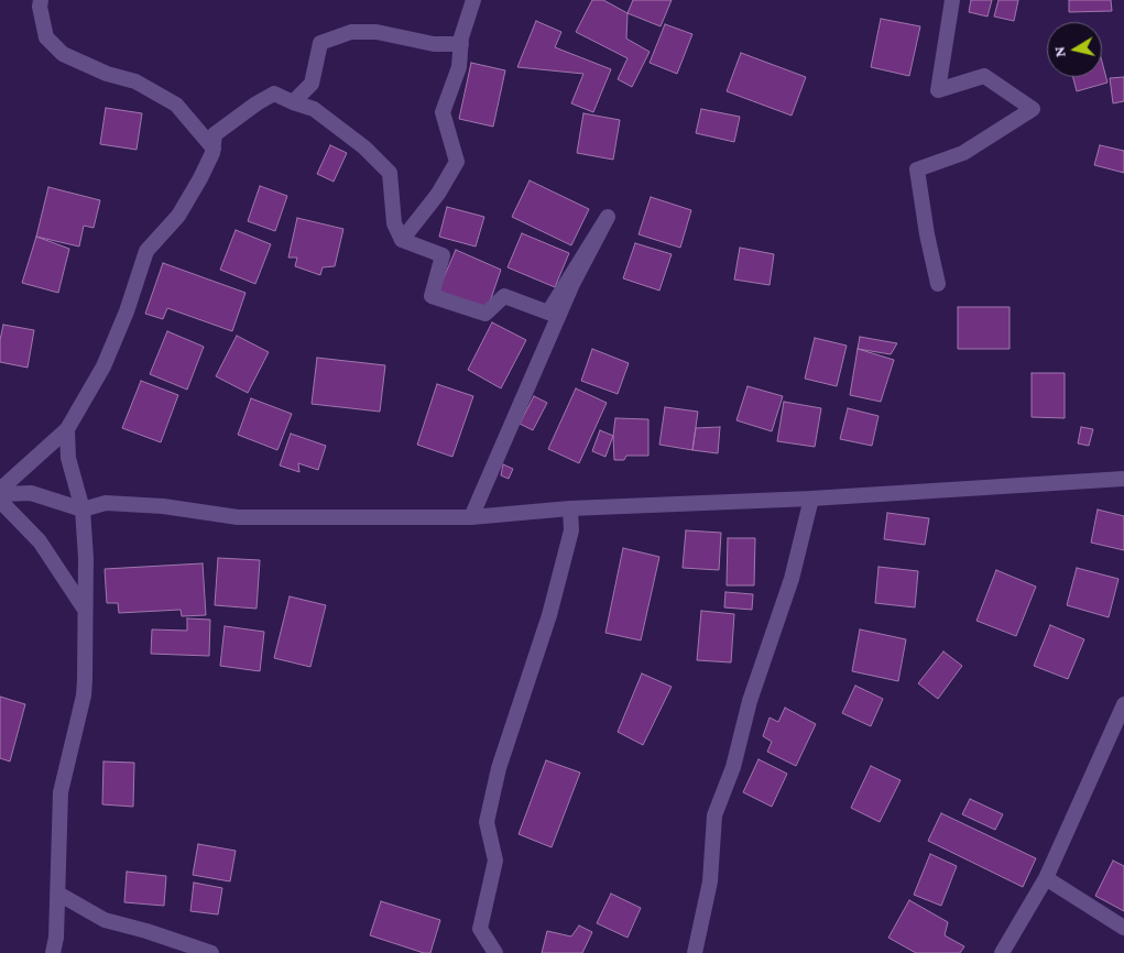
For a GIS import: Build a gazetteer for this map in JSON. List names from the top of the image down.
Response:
{
  "north": "left"
}
